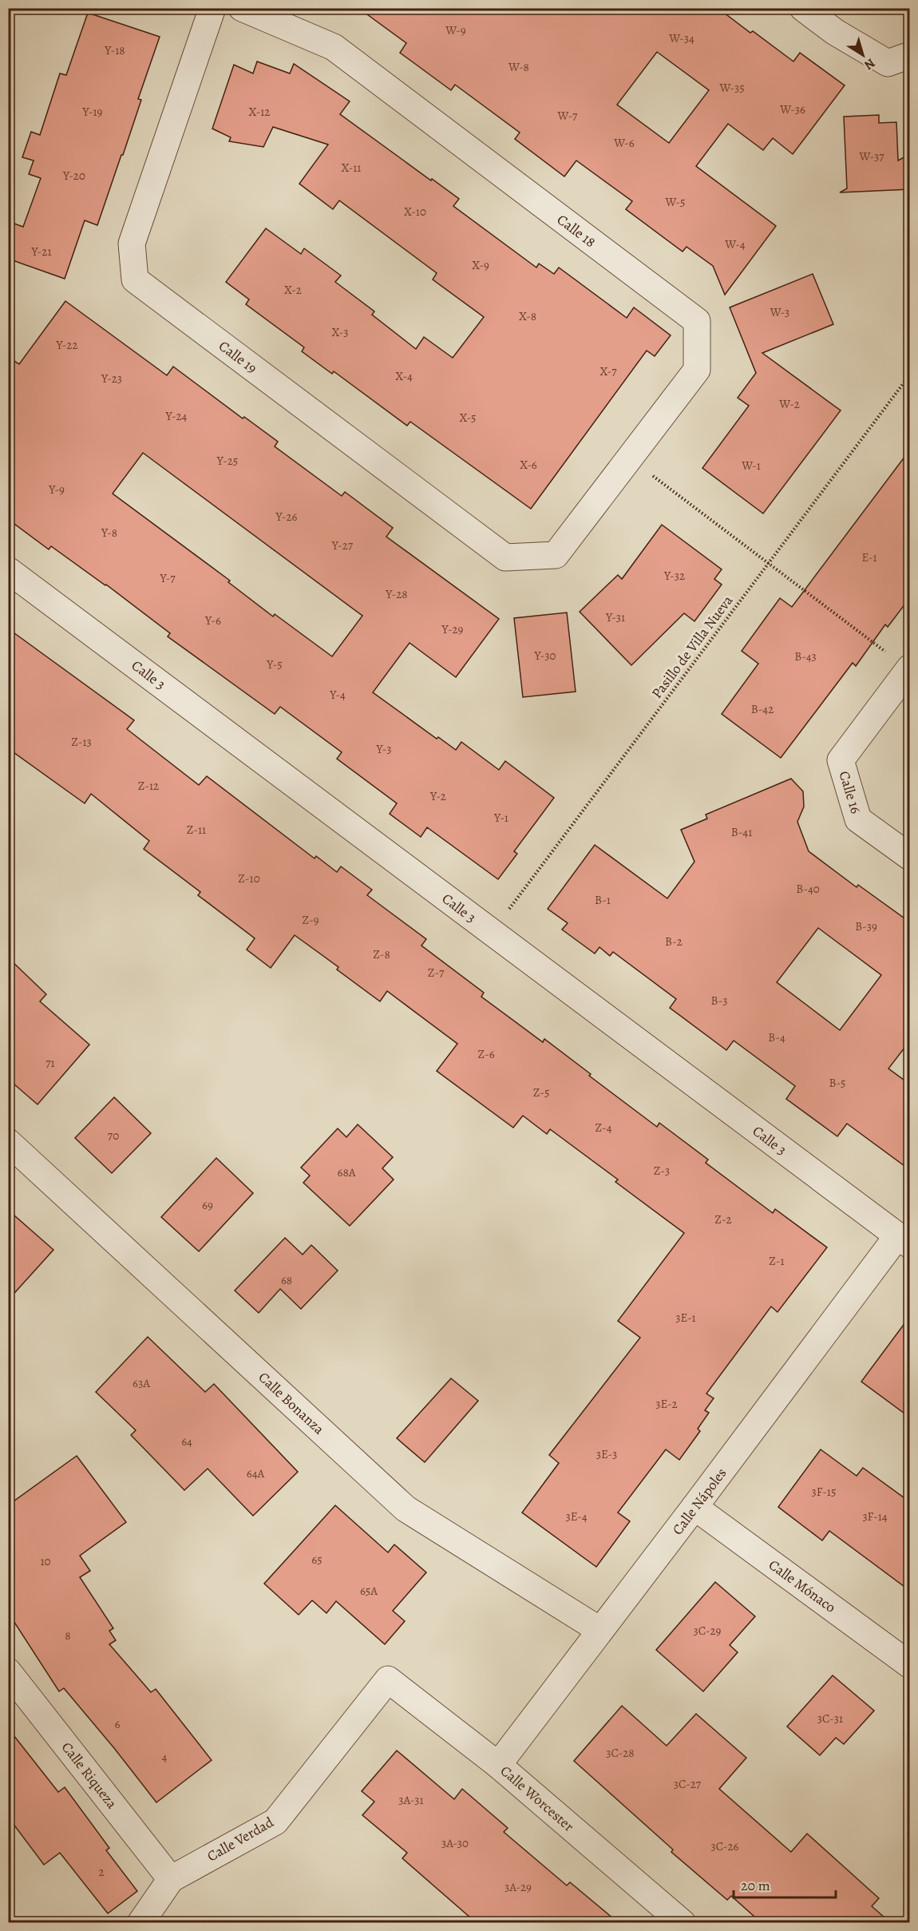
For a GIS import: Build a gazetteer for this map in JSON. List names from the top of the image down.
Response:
{
  "streets": {
    "street": [
      "Calle 18",
      "Calle 19",
      "Calle 3",
      "Calle 16",
      "Calle Bonanza",
      "Calle Nápoles",
      "Calle Mónaco",
      "Calle Riqueza",
      "Calle Worcester",
      "Calle Verdad"
    ],
    "path": ["Pasillo de Villa Nueva"]
  },
  "crossings": [
    ["Calle 18", "Calle 19"],
    ["Pasillo de Villa Nueva", "Calle 3"],
    ["Calle 3", "Calle Nápoles"],
    ["Calle Bonanza", "Calle Nápoles"],
    ["Calle Nápoles", "Calle Mónaco"],
    ["Calle Nápoles", "Calle Worcester"],
    ["Calle Riqueza", "Calle Verdad"],
    ["Calle Worcester", "Calle Verdad"]
  ],
  "house_numbers": [
    "W-9",
    "W-34",
    "Y-18",
    "W-8",
    "W-35",
    "W-36",
    "Y-19",
    "X-12",
    "W-7",
    "W-6",
    "W-37",
    "X-11",
    "Y-20",
    "W-5",
    "X-10",
    "W-4",
    "Y-21",
    "X-9",
    "X-2",
    "W-3",
    "X-8",
    "X-3",
    "Y-22",
    "X-7",
    "X-4",
    "Y-23",
    "W-2",
    "Y-24",
    "X-5",
    "Y-25",
    "X-6",
    "W-1",
    "Y-9",
    "Y-26",
    "Y-8",
    "Y-27",
    "E-1",
    "Y-32",
    "Y-7",
    "Y-28",
    "Y-31",
    "Y-6",
    "Y-29",
    "Y-30",
    "B-43",
    "Y-5",
    "Y-4",
    "B-42",
    "Z-13",
    "Y-3",
    "Z-12",
    "Y-2",
    "Y-1",
    "Z-11",
    "B-41",
    "Z-10",
    "B-40",
    "B-1",
    "Z-9",
    "B-39",
    "B-2",
    "Z-8",
    "Z-7",
    "B-3",
    "B-4",
    "Z-6",
    "71",
    "B-5",
    "Z-5",
    "Z-4",
    "70",
    "Z-3",
    "68A",
    "69",
    "Z-2",
    "Z-1",
    "68",
    "3E-1",
    "63A",
    "3E-2",
    "64",
    "3E-3",
    "64A",
    "3F-15",
    "3E-4",
    "3F-14",
    "65",
    "10",
    "65A",
    "3C-29",
    "8",
    "3C-31",
    "6",
    "3C-28",
    "4",
    "3C-27",
    "3A-31",
    "3A-30",
    "3C-26",
    "2",
    "3A-29"
  ],
  "scale_bar": "20 m",
  "north": "bottom right"
}
